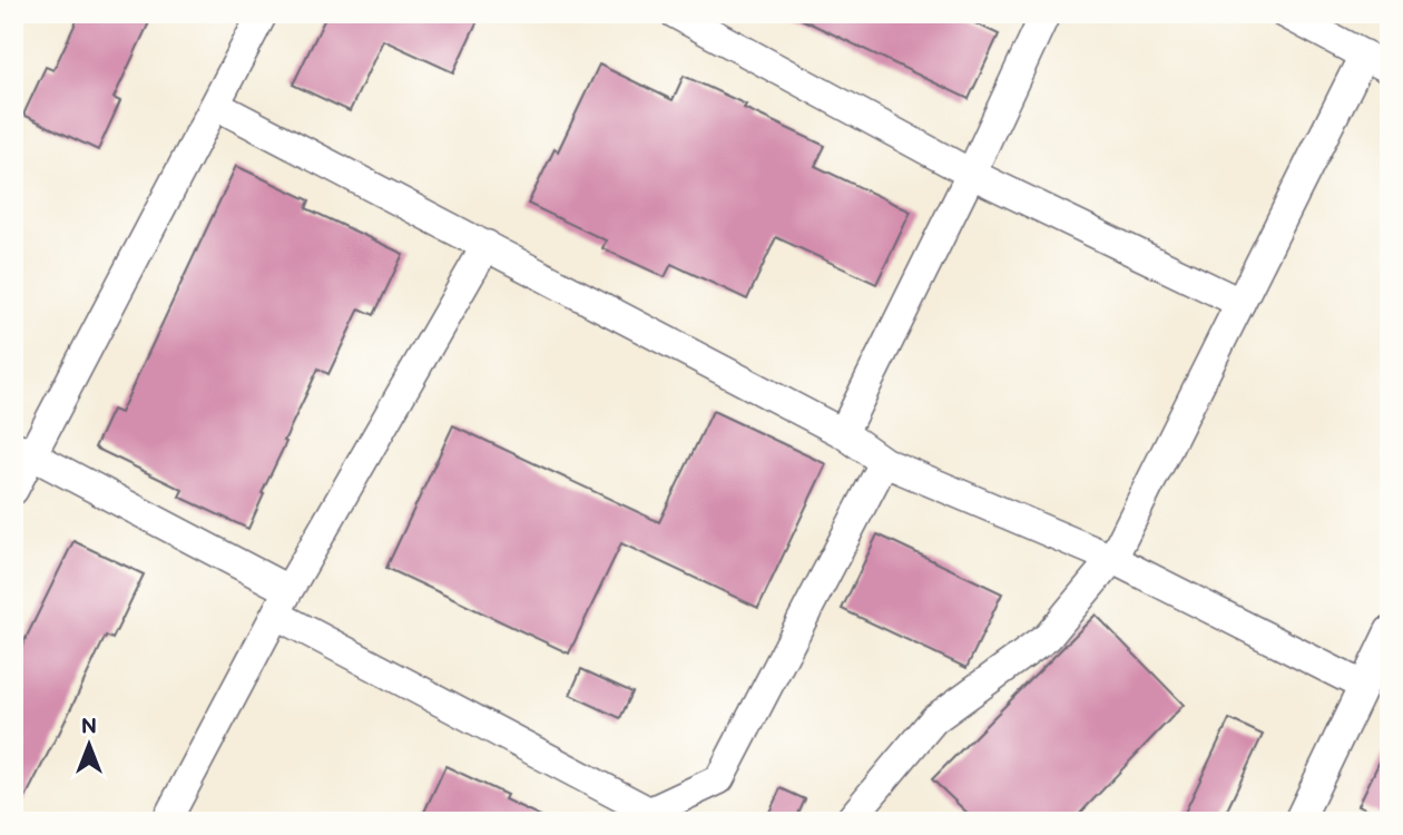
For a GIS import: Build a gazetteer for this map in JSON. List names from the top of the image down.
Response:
{
  "north": "top"
}
